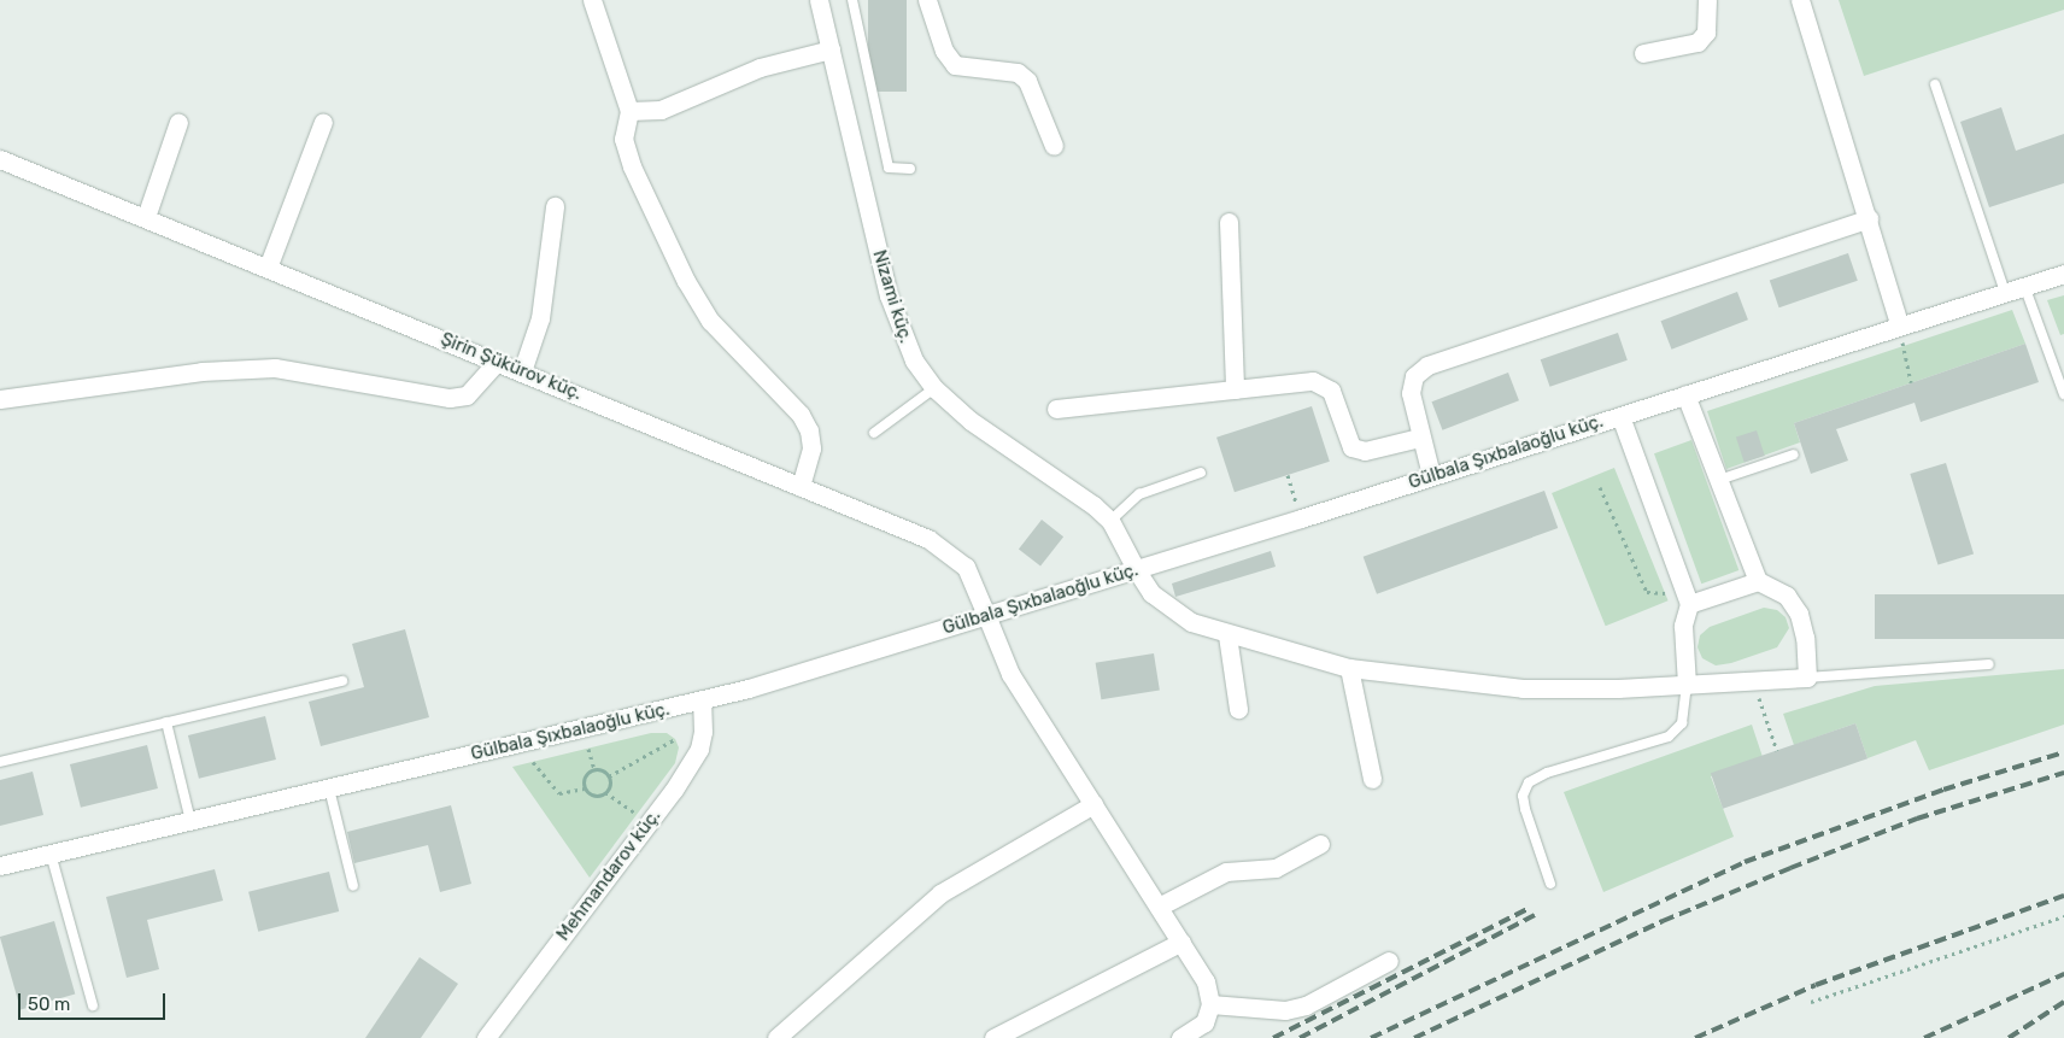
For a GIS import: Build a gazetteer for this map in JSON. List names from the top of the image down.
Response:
{
  "streets": {
    "street": [
      "Nizami küç.",
      "Şirin Şükürov küç.",
      "Gülbala Şıxbalaoğlu küç.",
      "Mehmandarov küç."
    ]
  },
  "crossings": [
    ["Nizami küç.", "Gülbala Şıxbalaoğlu küç."],
    ["Şirin Şükürov küç.", "Gülbala Şıxbalaoğlu küç."],
    ["Gülbala Şıxbalaoğlu küç.", "Mehmandarov küç."]
  ],
  "scale_bar": "50 m"
}
